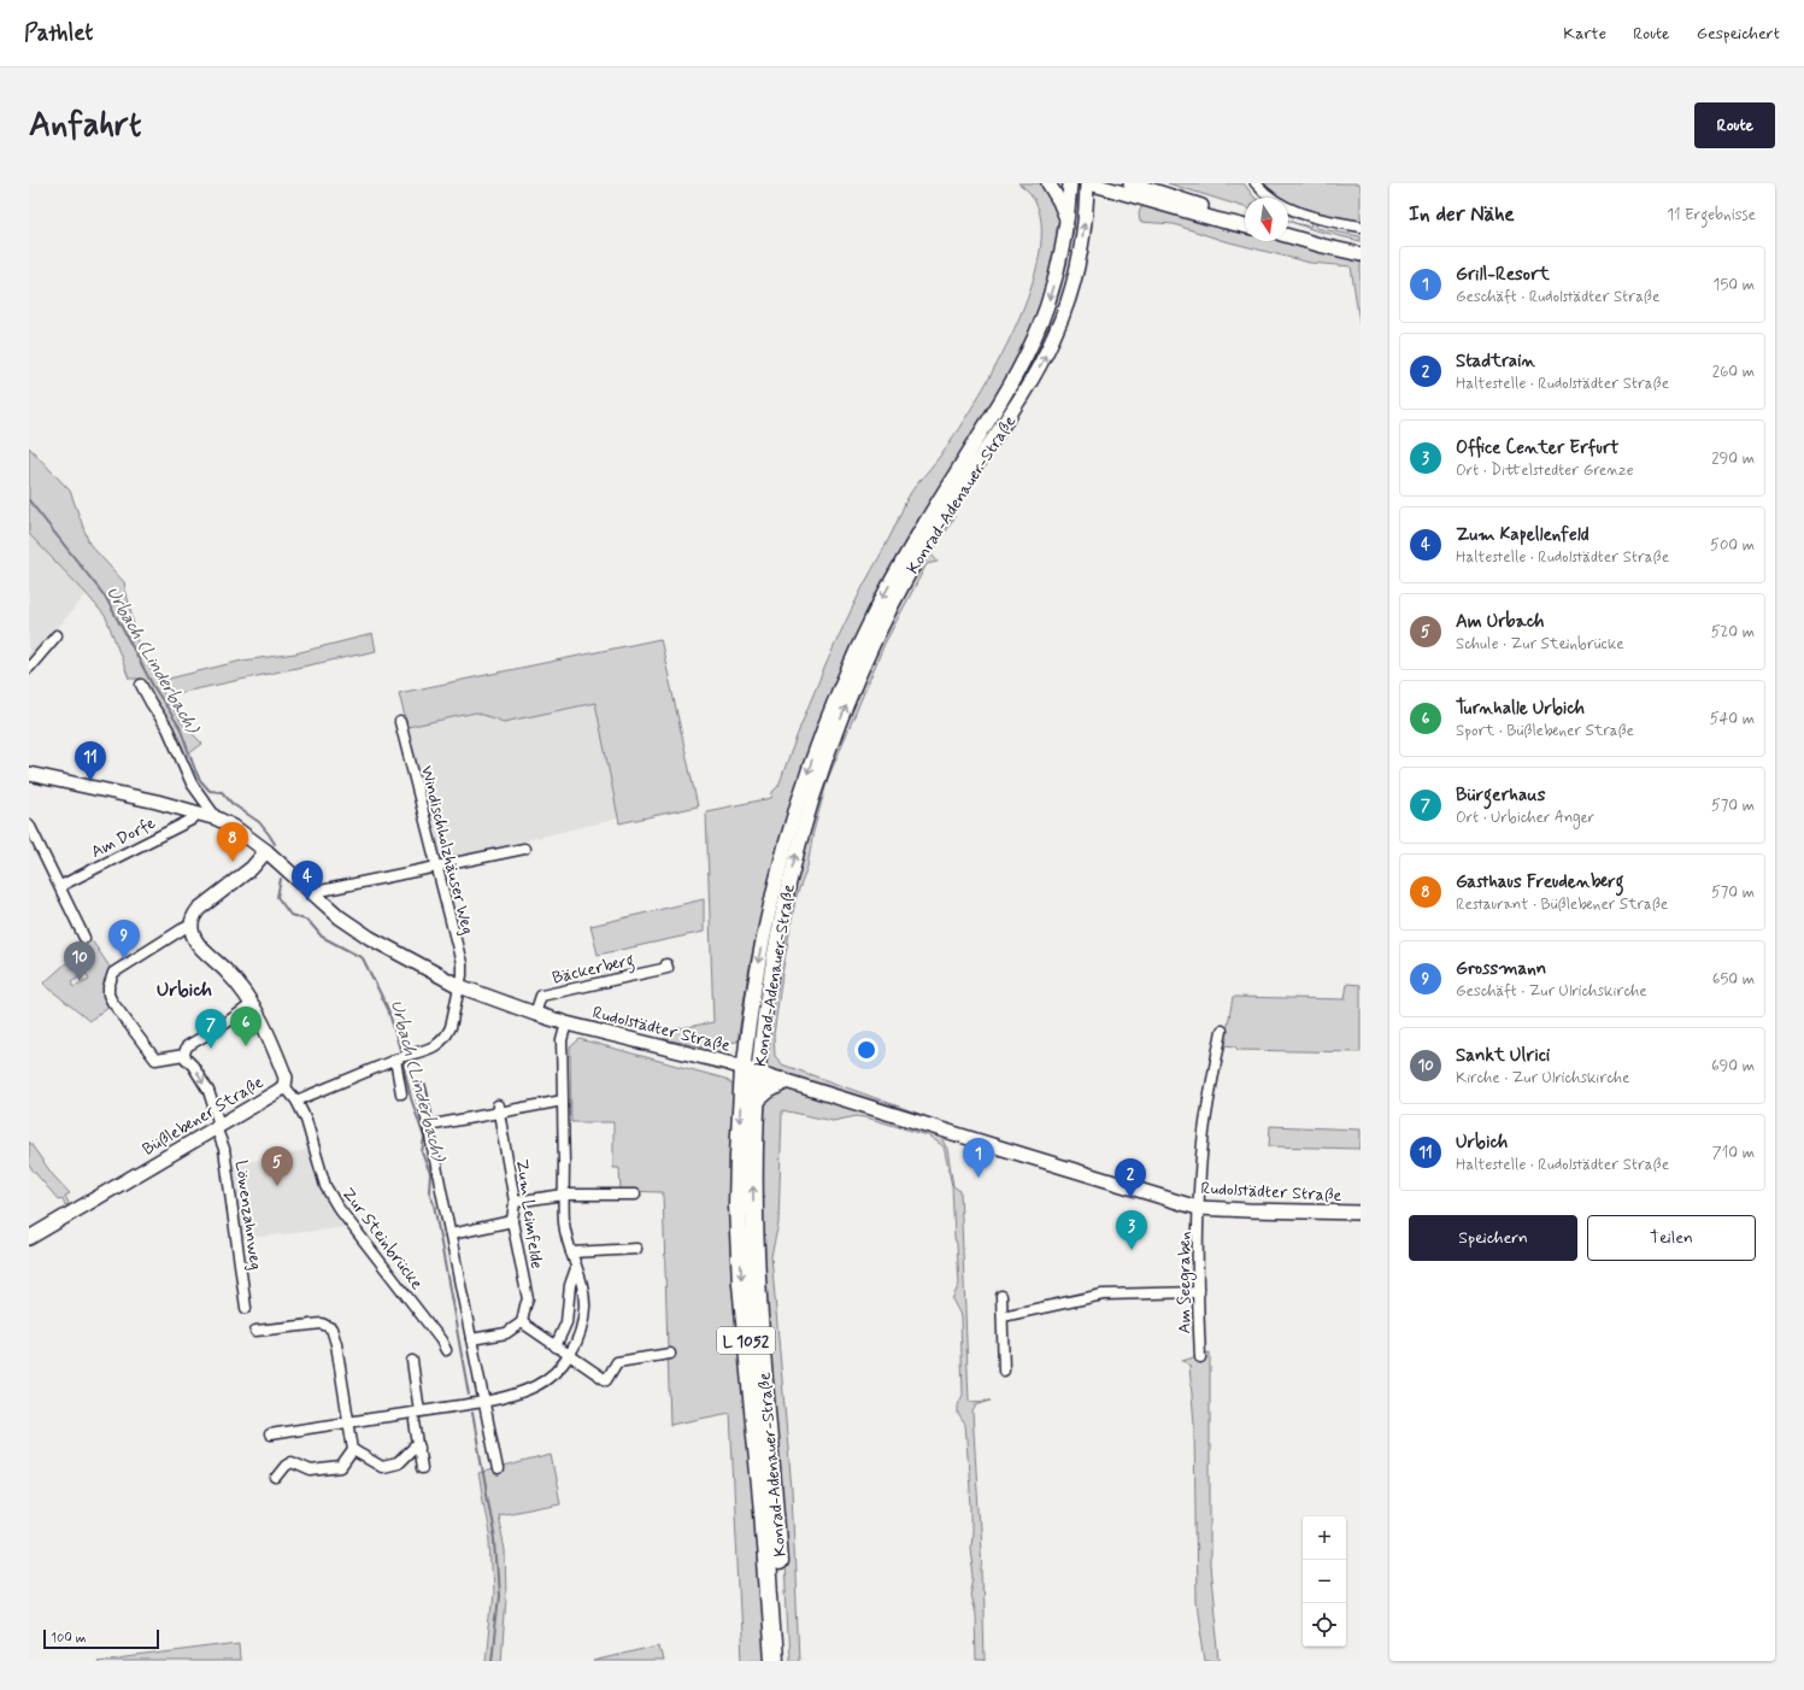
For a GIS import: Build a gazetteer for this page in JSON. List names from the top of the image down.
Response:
{
  "streets": {
    "highway": ["Konrad-Adenauer-Straße", "L 1052"],
    "main road": ["Rudolstädter Straße", "Büßlebener Straße"],
    "street": [
      "Am Dorfe",
      "Windischholzhäuser Weg",
      "Bäckerberg",
      "Zum Leimfelde",
      "Löwenzahnweg",
      "Zur Steinbrücke",
      "Am Seegraben"
    ]
  },
  "crossings": [
    ["Konrad-Adenauer-Straße", "Rudolstädter Straße"],
    ["Am Dorfe", "Rudolstädter Straße"],
    ["Windischholzhäuser Weg", "Rudolstädter Straße"],
    ["Windischholzhäuser Weg", "Zur Steinbrücke"],
    ["Bäckerberg", "Rudolstädter Straße"],
    ["Rudolstädter Straße", "Am Seegraben"],
    ["Büßlebener Straße", "Löwenzahnweg"],
    ["Büßlebener Straße", "Zur Steinbrücke"]
  ],
  "districts": ["Urbich"],
  "water": ["Urbach (Linderbach)"],
  "scale_bar": "100 m",
  "north": "bottom",
  "page": {
    "header": "Pathlet",
    "nav": ["Karte", "Route", "Gespeichert"],
    "buttons": [
      "Route",
      ["Speichern", "Teilen"]
    ],
    "title": "Anfahrt",
    "heading": ["In der Nähe", "11 Ergebnisse"],
    "list": [
      {
        "mark": "1",
        "name": "Grill-Resort",
        "note": "Geschäft · Rudolstädter Straße",
        "value": "150 m"
      },
      {
        "mark": "2",
        "name": "Stadtrain",
        "note": "Haltestelle · Rudolstädter Straße",
        "value": "260 m"
      },
      {
        "mark": "3",
        "name": "Office Center Erfurt",
        "note": "Ort · Dittelstedter Grenze",
        "value": "290 m"
      },
      {
        "mark": "4",
        "name": "Zum Kapellenfeld",
        "note": "Haltestelle · Rudolstädter Straße",
        "value": "500 m"
      },
      {
        "mark": "5",
        "name": "Am Urbach",
        "note": "Schule · Zur Steinbrücke",
        "value": "520 m"
      },
      {
        "mark": "6",
        "name": "Turnhalle Urbich",
        "note": "Sport · Büßlebener Straße",
        "value": "540 m"
      },
      {
        "mark": "7",
        "name": "Bürgerhaus",
        "note": "Ort · Urbicher Anger",
        "value": "570 m"
      },
      {
        "mark": "8",
        "name": "Gasthaus Freudenberg",
        "note": "Restaurant · Büßlebener Straße",
        "value": "570 m"
      },
      {
        "mark": "9",
        "name": "Grossmann",
        "note": "Geschäft · Zur Ulrichskirche",
        "value": "650 m"
      },
      {
        "mark": "10",
        "name": "Sankt Ulrici",
        "note": "Kirche · Zur Ulrichskirche",
        "value": "690 m"
      },
      {
        "mark": "11",
        "name": "Urbich",
        "note": "Haltestelle · Rudolstädter Straße",
        "value": "710 m"
      }
    ],
    "pins": [
      "11",
      "8",
      "4",
      "9",
      "10",
      "6",
      "7",
      "1",
      "5",
      "2",
      "3"
    ],
    "map_buttons": ["+", "−"],
    "scale": "100 m"
  }
}
